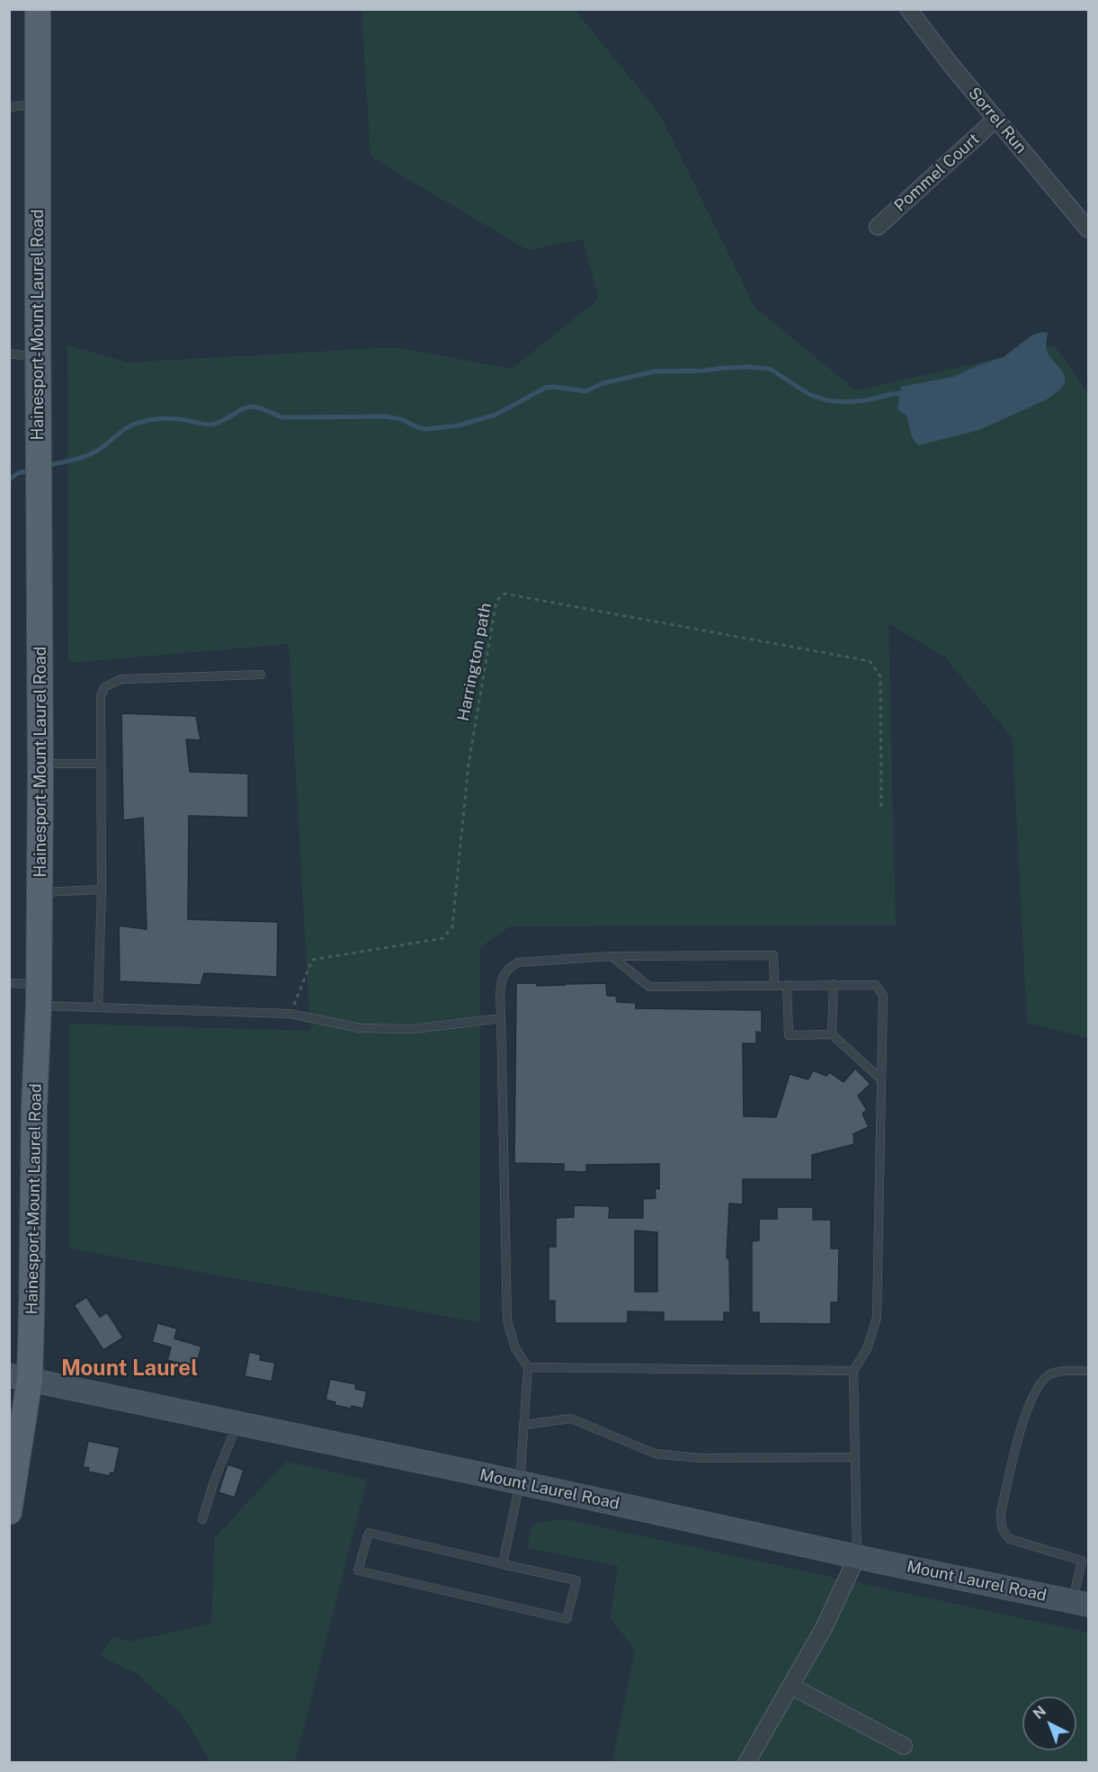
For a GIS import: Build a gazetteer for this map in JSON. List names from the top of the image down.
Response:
{
  "streets": {
    "main road": ["Hainesport-Mount Laurel Road", "Mount Laurel Road"],
    "street": ["Sorrel Run", "Pommel Court"],
    "path": ["Harrington path"]
  },
  "crossings": [
    ["Sorrel Run", "Pommel Court"],
    ["Hainesport-Mount Laurel Road", "Mount Laurel Road"]
  ],
  "districts": ["Mount Laurel"],
  "north": "top left"
}
